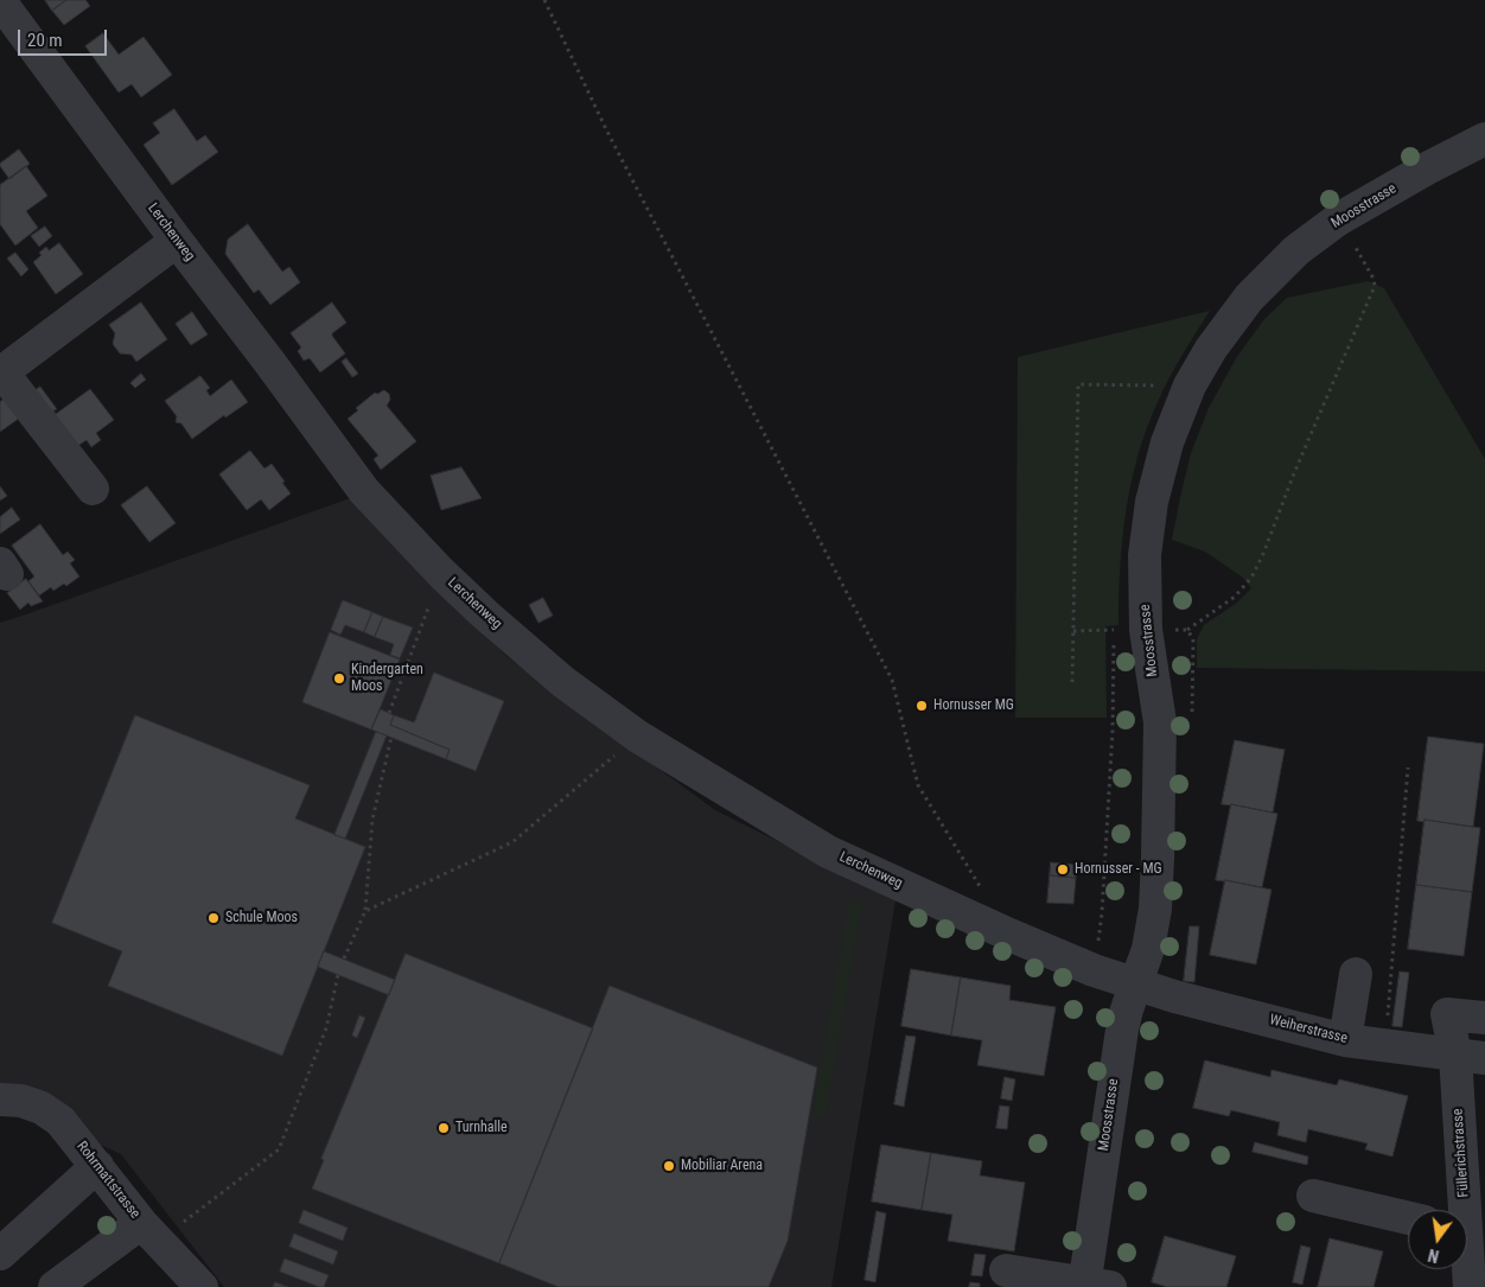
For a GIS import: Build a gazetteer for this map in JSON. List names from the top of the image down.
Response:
{
  "streets": {
    "street": [
      "Moosstrasse",
      "Lerchenweg",
      "Weiherstrasse",
      "Füllerichstrasse",
      "Rohrmattstrasse"
    ]
  },
  "crossings": [
    ["Moosstrasse", "Lerchenweg"],
    ["Moosstrasse", "Weiherstrasse"],
    ["Lerchenweg", "Weiherstrasse"],
    ["Weiherstrasse", "Füllerichstrasse"]
  ],
  "places": [
    "Kindergarten Moos",
    "Hornusser MG",
    "Hornusser - MG",
    "Schule Moos",
    "Turnhalle",
    "Mobiliar Arena"
  ],
  "scale_bar": "20 m",
  "north": "bottom"
}
